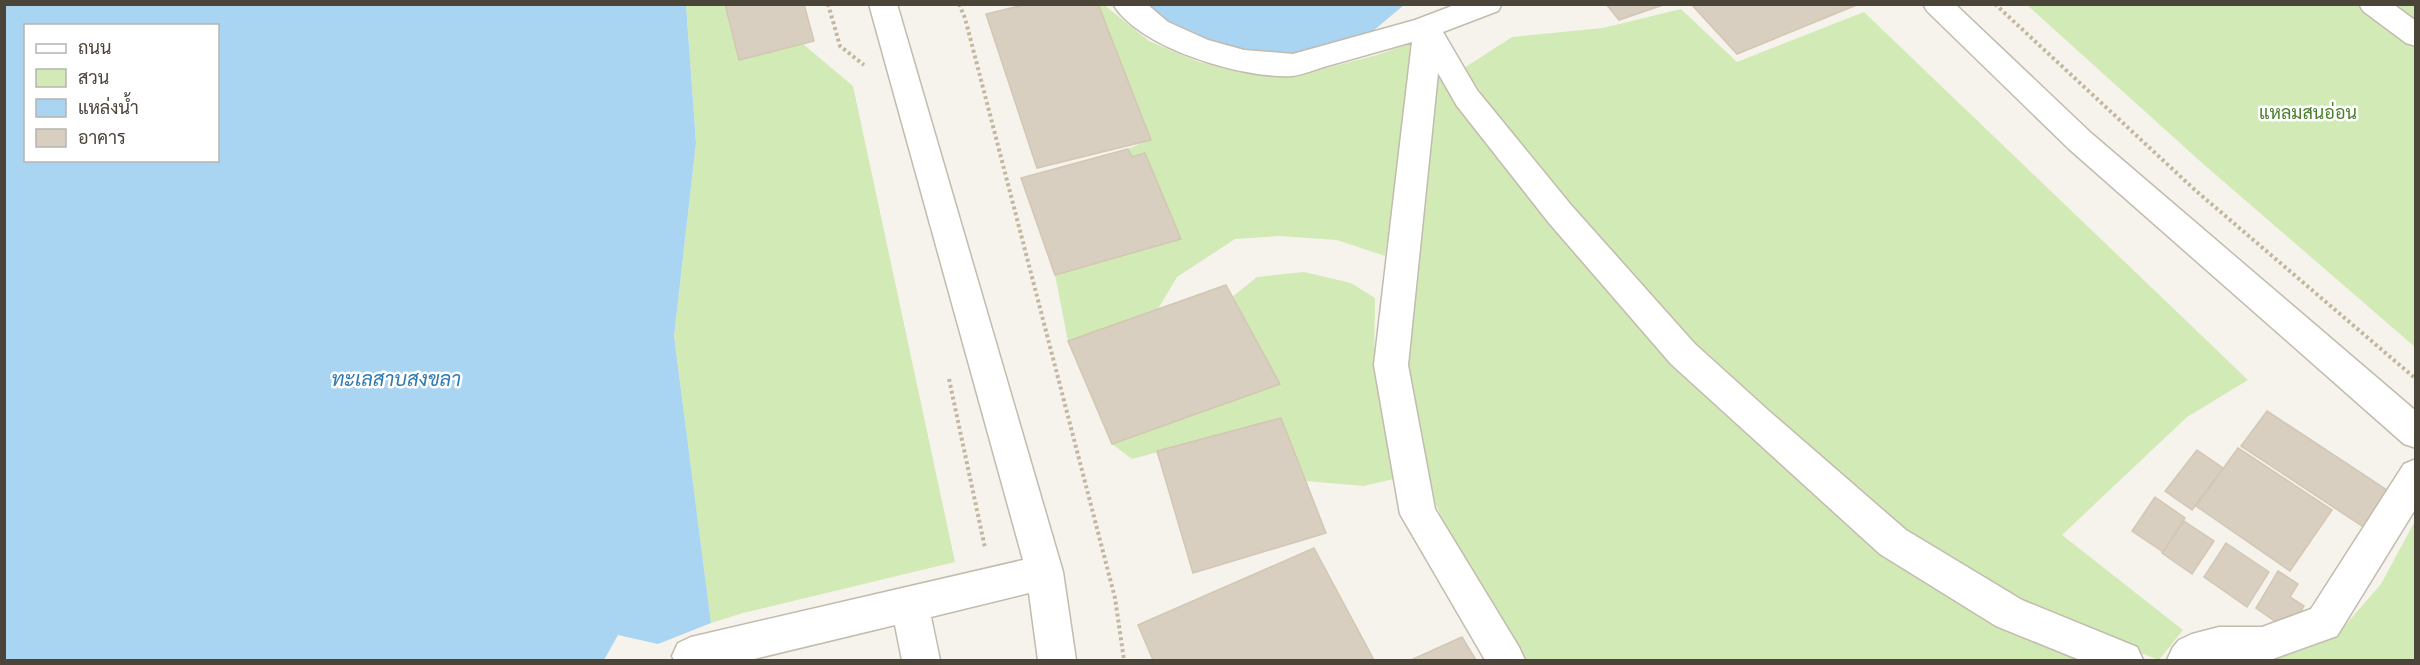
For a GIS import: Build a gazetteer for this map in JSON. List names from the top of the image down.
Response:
{
  "water": ["ทะเลสาบสงขลา"],
  "parks": ["แหลมสนอ่อน"],
  "legend": [
    "ถนน",
    "สวน",
    "แหล่งน้ำ",
    "อาคาร"
  ]
}
